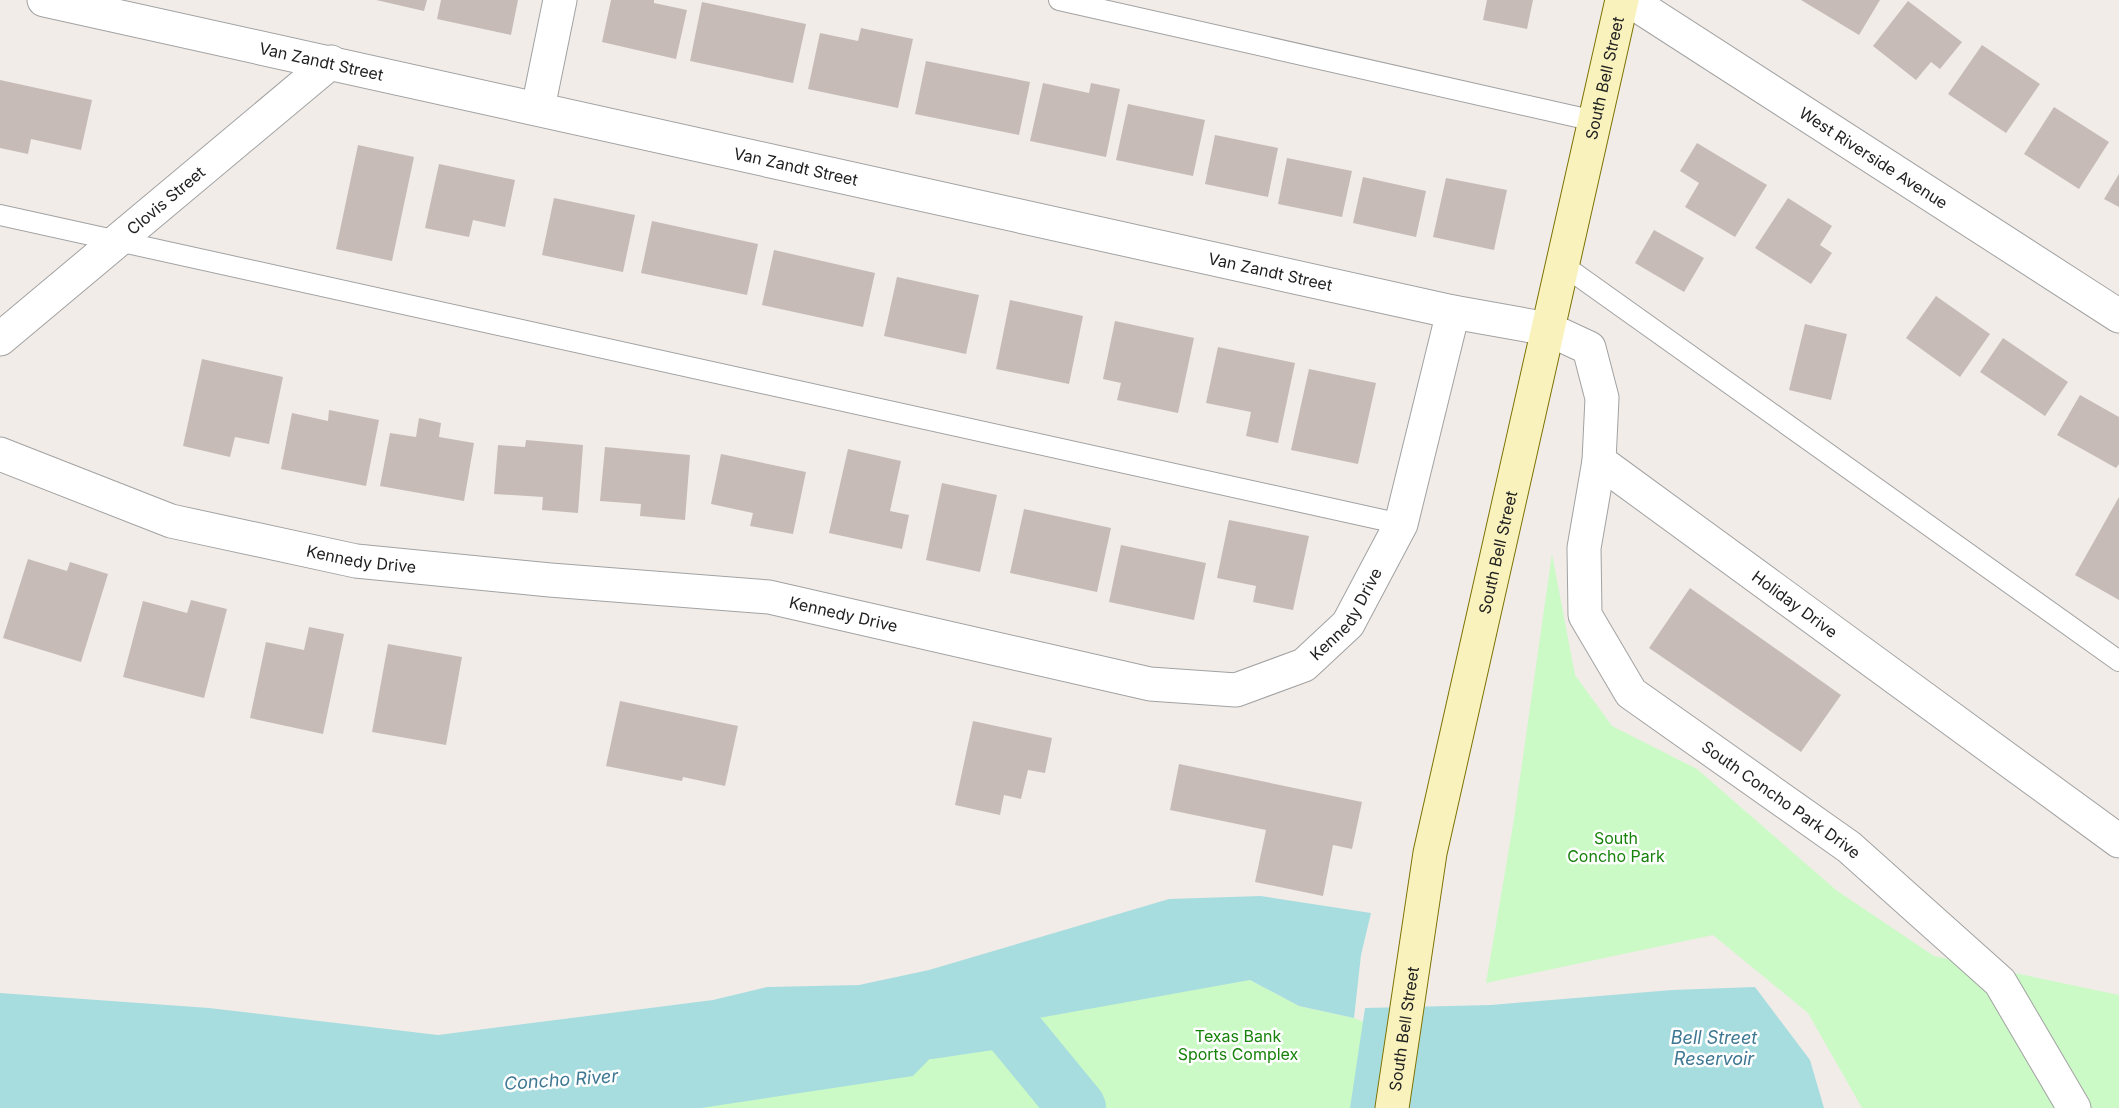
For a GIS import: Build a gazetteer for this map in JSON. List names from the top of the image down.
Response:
{
  "streets": {
    "main road": ["South Bell Street"],
    "street": [
      "Van Zandt Street",
      "West Riverside Avenue",
      "Clovis Street",
      "Kennedy Drive",
      "Holiday Drive",
      "South Concho Park Drive"
    ]
  },
  "crossings": [
    ["Van Zandt Street", "South Bell Street"],
    ["Van Zandt Street", "Clovis Street"],
    ["Van Zandt Street", "Kennedy Drive"],
    ["Holiday Drive", "South Concho Park Drive"]
  ],
  "water": ["Bell Street Reservoir", "Concho River"],
  "parks": ["South Concho Park", "Texas Bank Sports Complex"]
}
